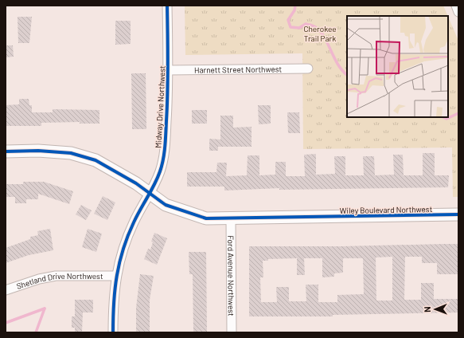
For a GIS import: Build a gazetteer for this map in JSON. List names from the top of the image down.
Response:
{
  "streets": {
    "street": [
      "Harnett Street Northwest",
      "Midway Drive Northwest",
      "Wiley Boulevard Northwest",
      "Ford Avenue Northwest",
      "Shetland Drive Northwest"
    ]
  },
  "crossings": [
    ["Harnett Street Northwest", "Midway Drive Northwest"],
    ["Midway Drive Northwest", "Wiley Boulevard Northwest"],
    ["Midway Drive Northwest", "Shetland Drive Northwest"],
    ["Wiley Boulevard Northwest", "Ford Avenue Northwest"]
  ],
  "parks": ["Cherokee Trail Park"],
  "north": "left"
}
